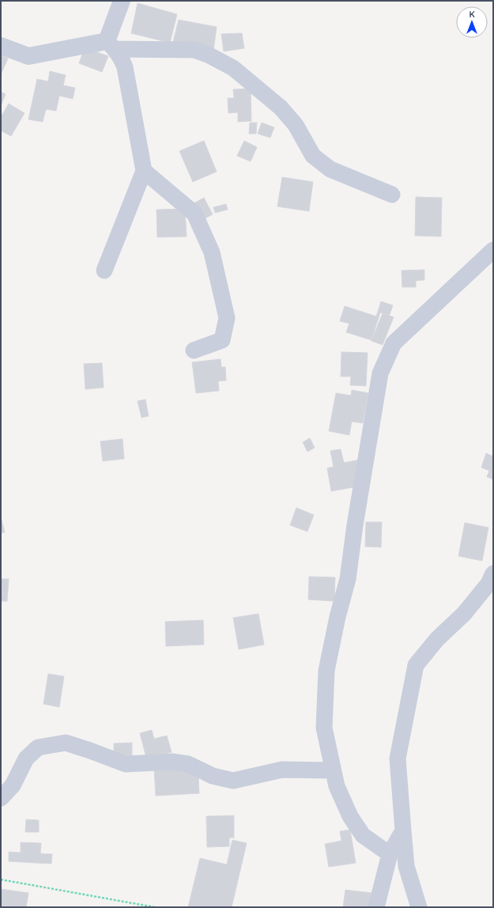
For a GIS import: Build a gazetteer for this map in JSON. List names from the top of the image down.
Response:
{
  "north": "top"
}
